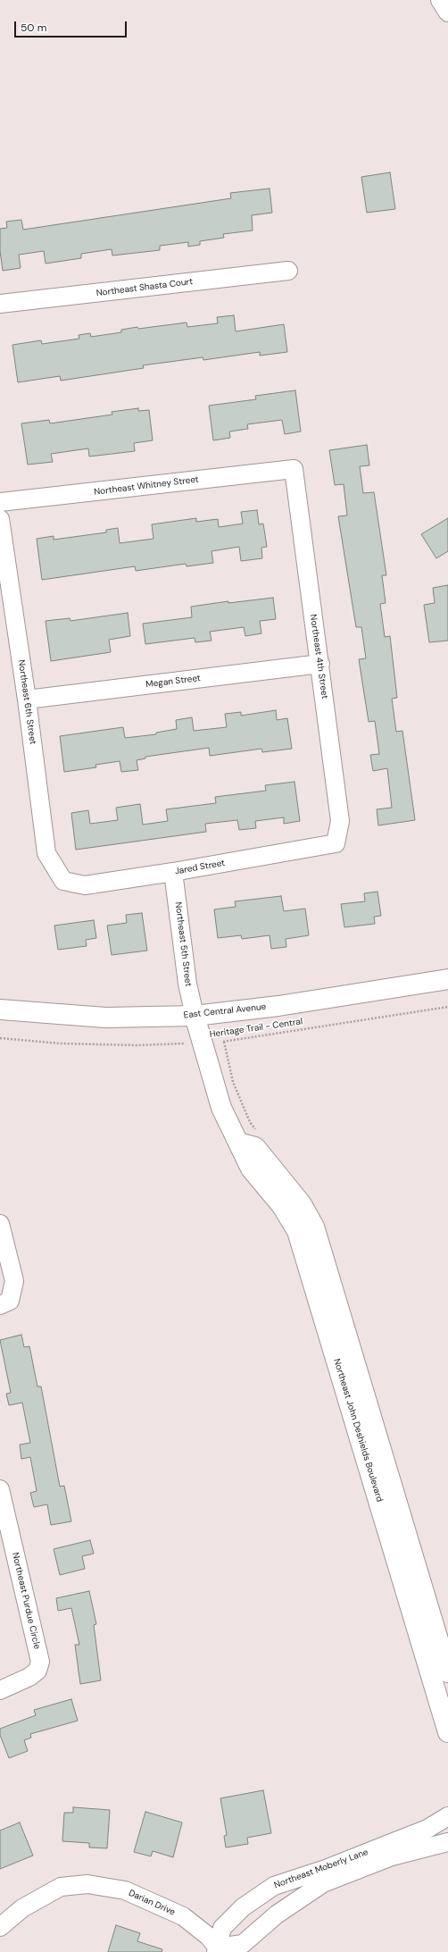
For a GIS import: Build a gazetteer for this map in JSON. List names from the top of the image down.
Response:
{
  "streets": {
    "street": [
      "Northeast Shasta Court",
      "Northeast Whitney Street",
      "Northeast 4th Street",
      "Megan Street",
      "Northeast 6th Street",
      "Jared Street",
      "Northeast 5th Street",
      "East Central Avenue",
      "Northeast John Deshields Boulevard",
      "Northeast Purdue Circle",
      "Northeast Moberly Lane",
      "Darian Drive"
    ],
    "path": ["Heritage Trail - Central"]
  },
  "crossings": [
    ["Northeast Whitney Street", "Northeast 4th Street"],
    ["Northeast 4th Street", "Megan Street"],
    ["Northeast 4th Street", "Jared Street"],
    ["Megan Street", "Northeast 6th Street"],
    ["Northeast 6th Street", "Jared Street"],
    ["Jared Street", "Northeast 5th Street"],
    ["Northeast 5th Street", "East Central Avenue"],
    ["Northeast 5th Street", "Northeast John Deshields Boulevard"],
    ["East Central Avenue", "Northeast John Deshields Boulevard"],
    ["Heritage Trail - Central", "Northeast John Deshields Boulevard"],
    ["Northeast Moberly Lane", "Darian Drive"]
  ],
  "scale_bar": "50 m"
}
